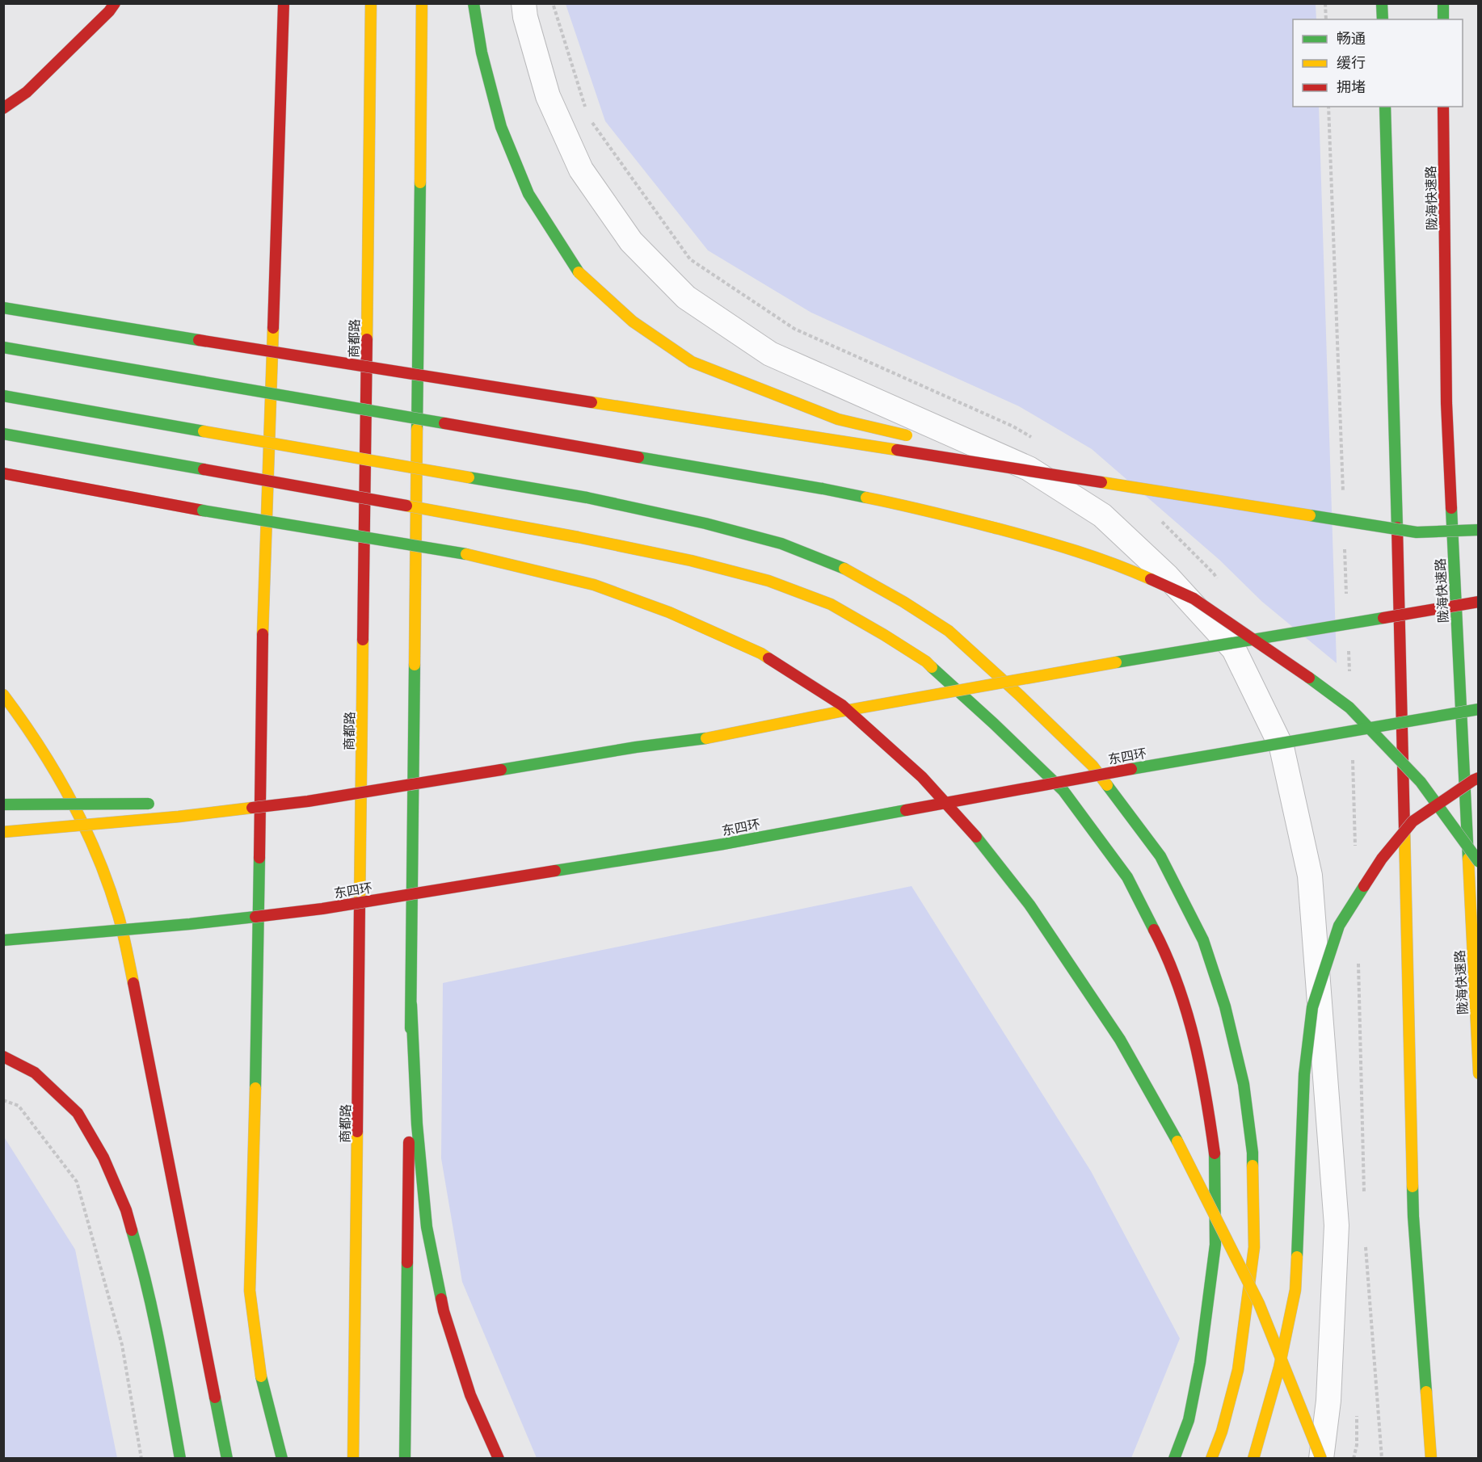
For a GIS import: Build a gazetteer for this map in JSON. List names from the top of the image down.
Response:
{
  "streets": {
    "main road": ["陇海快速路", "商都路", "东四环"]
  },
  "legend": ["畅通", "缓行", "拥堵"]
}
